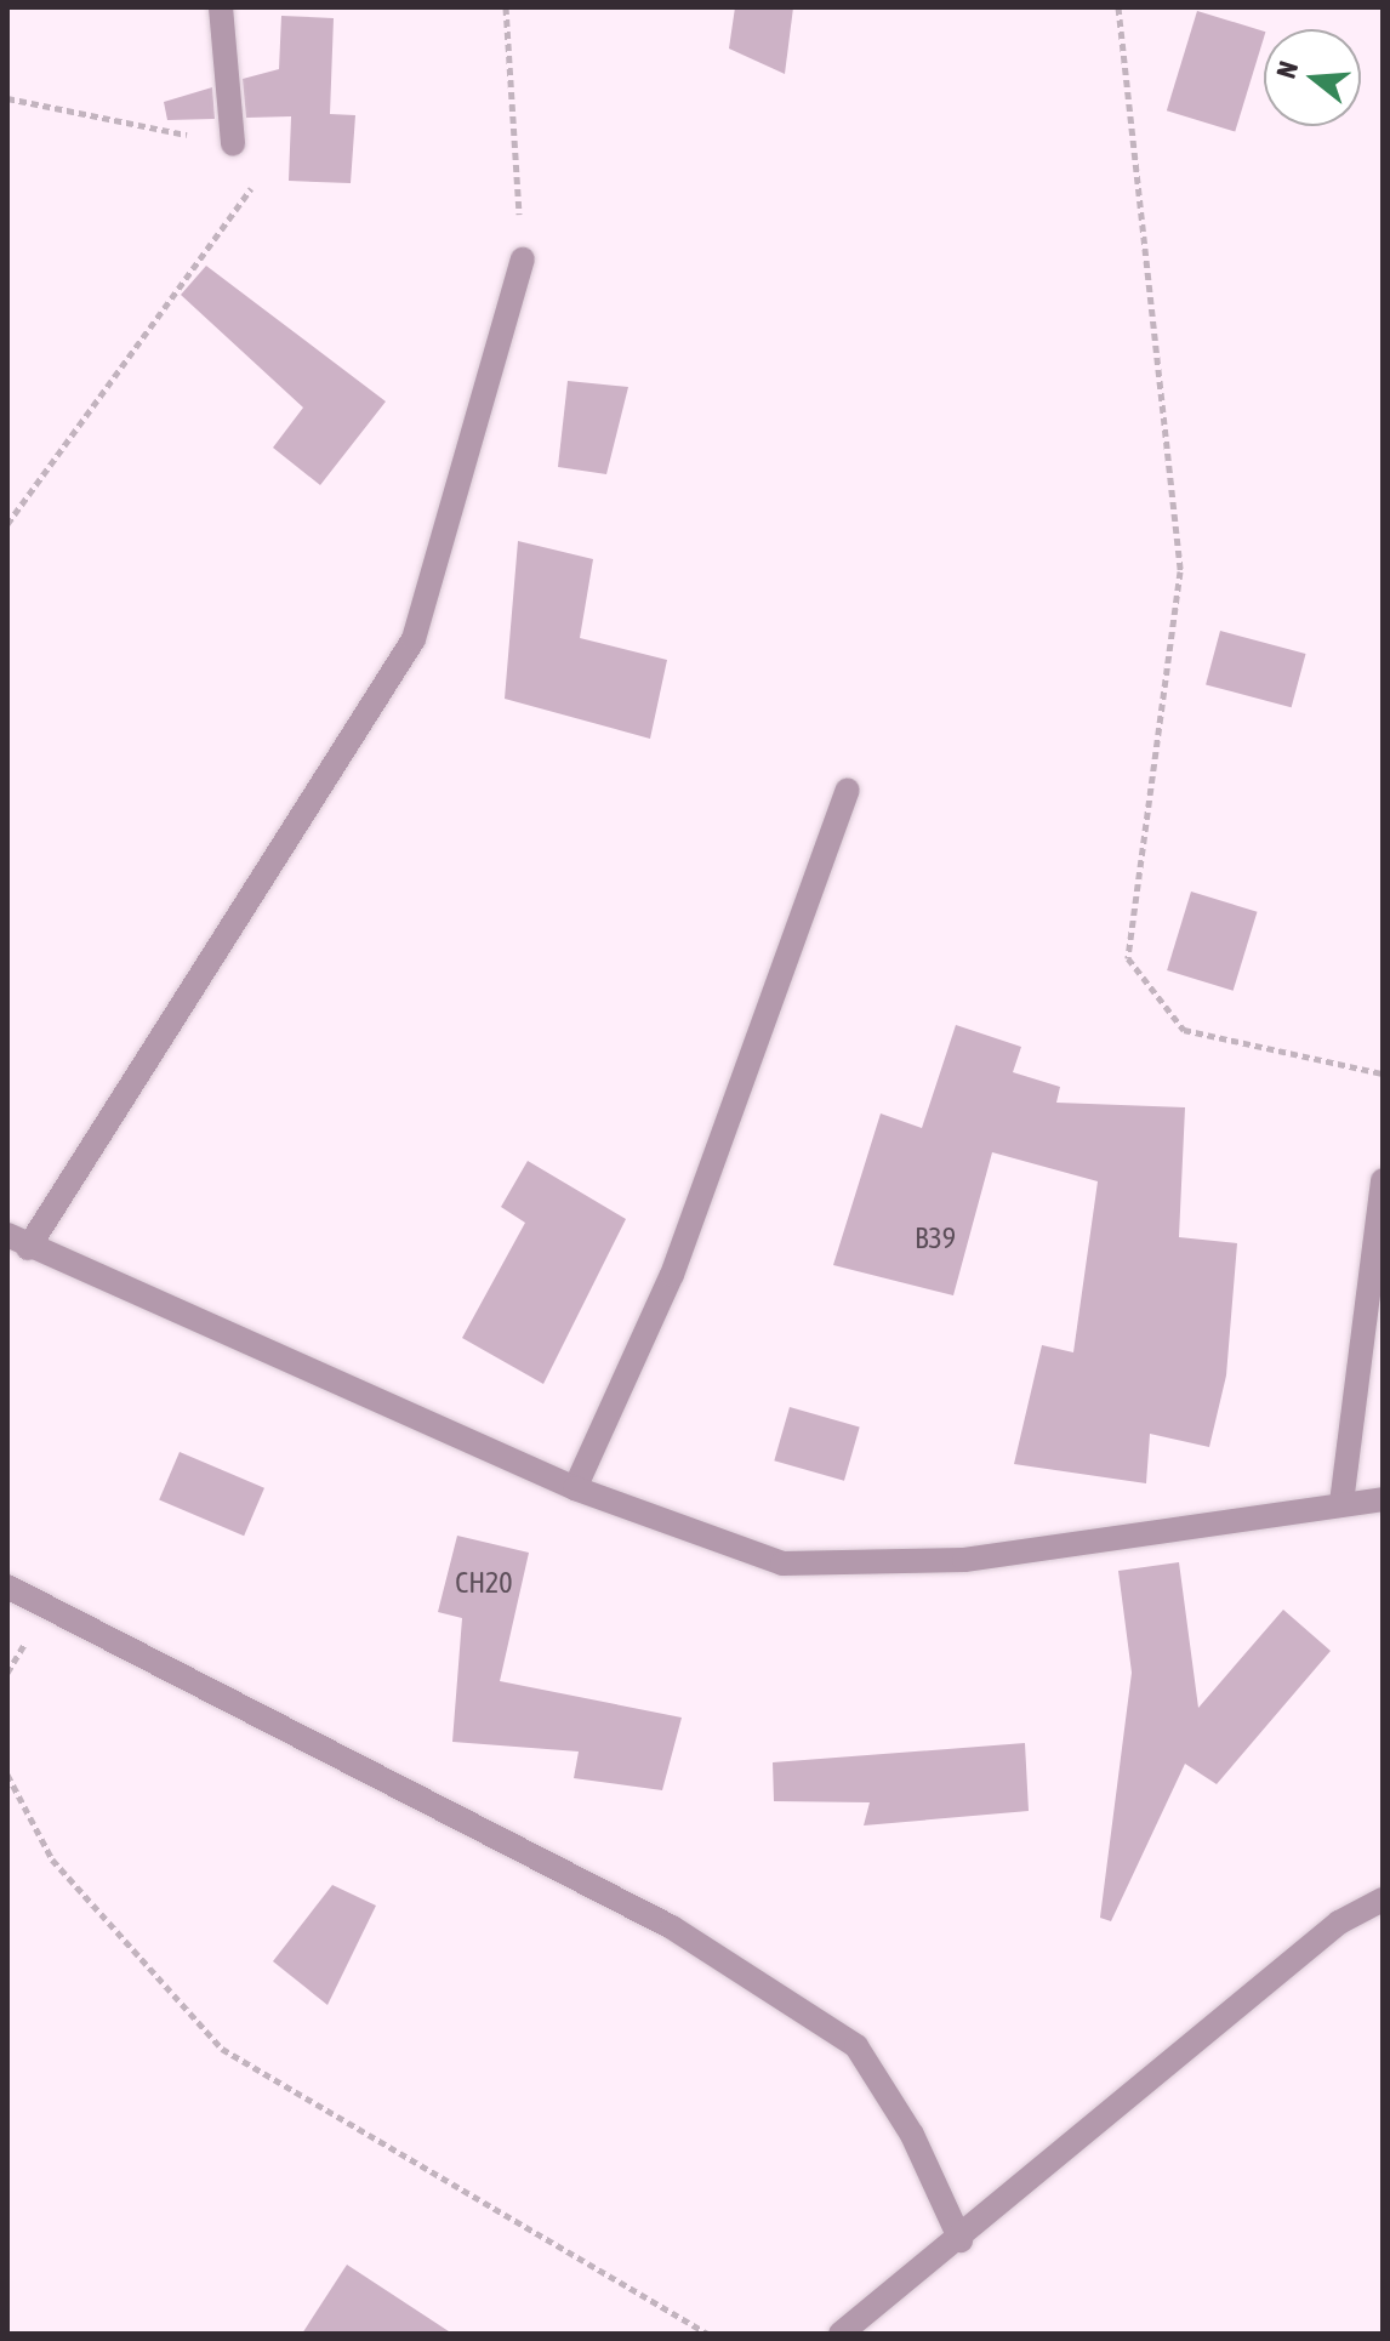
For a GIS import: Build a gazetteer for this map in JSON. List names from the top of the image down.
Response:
{
  "house_numbers": ["B39", "CH20"],
  "north": "left"
}
